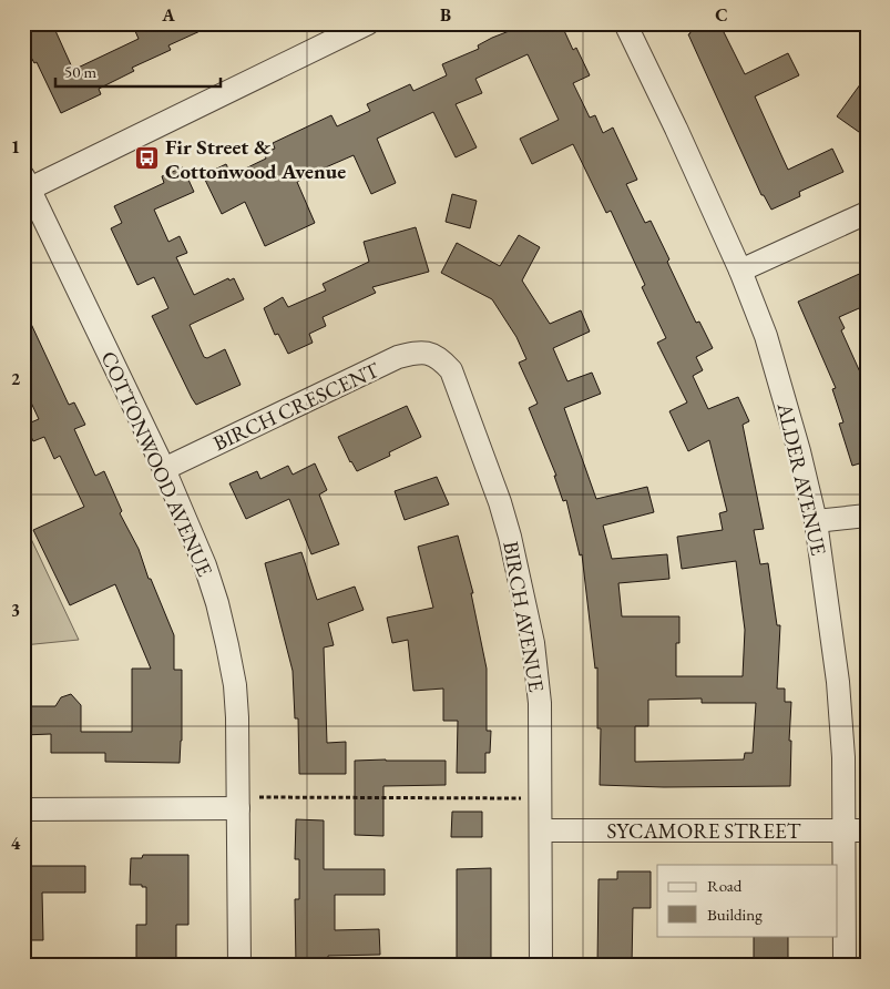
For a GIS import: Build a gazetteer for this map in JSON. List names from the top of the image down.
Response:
{
  "streets": {
    "street": [
      "BIRCH CRESCENT",
      "COTTONWOOD AVENUE",
      "ALDER AVENUE",
      "BIRCH AVENUE",
      "SYCAMORE STREET"
    ]
  },
  "crossings": [
    ["BIRCH CRESCENT", "COTTONWOOD AVENUE"],
    ["BIRCH CRESCENT", "BIRCH AVENUE"],
    ["ALDER AVENUE", "SYCAMORE STREET"],
    ["BIRCH AVENUE", "SYCAMORE STREET"]
  ],
  "places": {
    "bus stop": ["Fir Street & Cottonwood Avenue"]
  },
  "legend": ["Road", "Building"],
  "scale_bar": "50 m",
  "grid": {
    "columns": ["A", "B", "C"],
    "rows": [
      "1",
      "2",
      "3",
      "4"
    ]
  }
}
